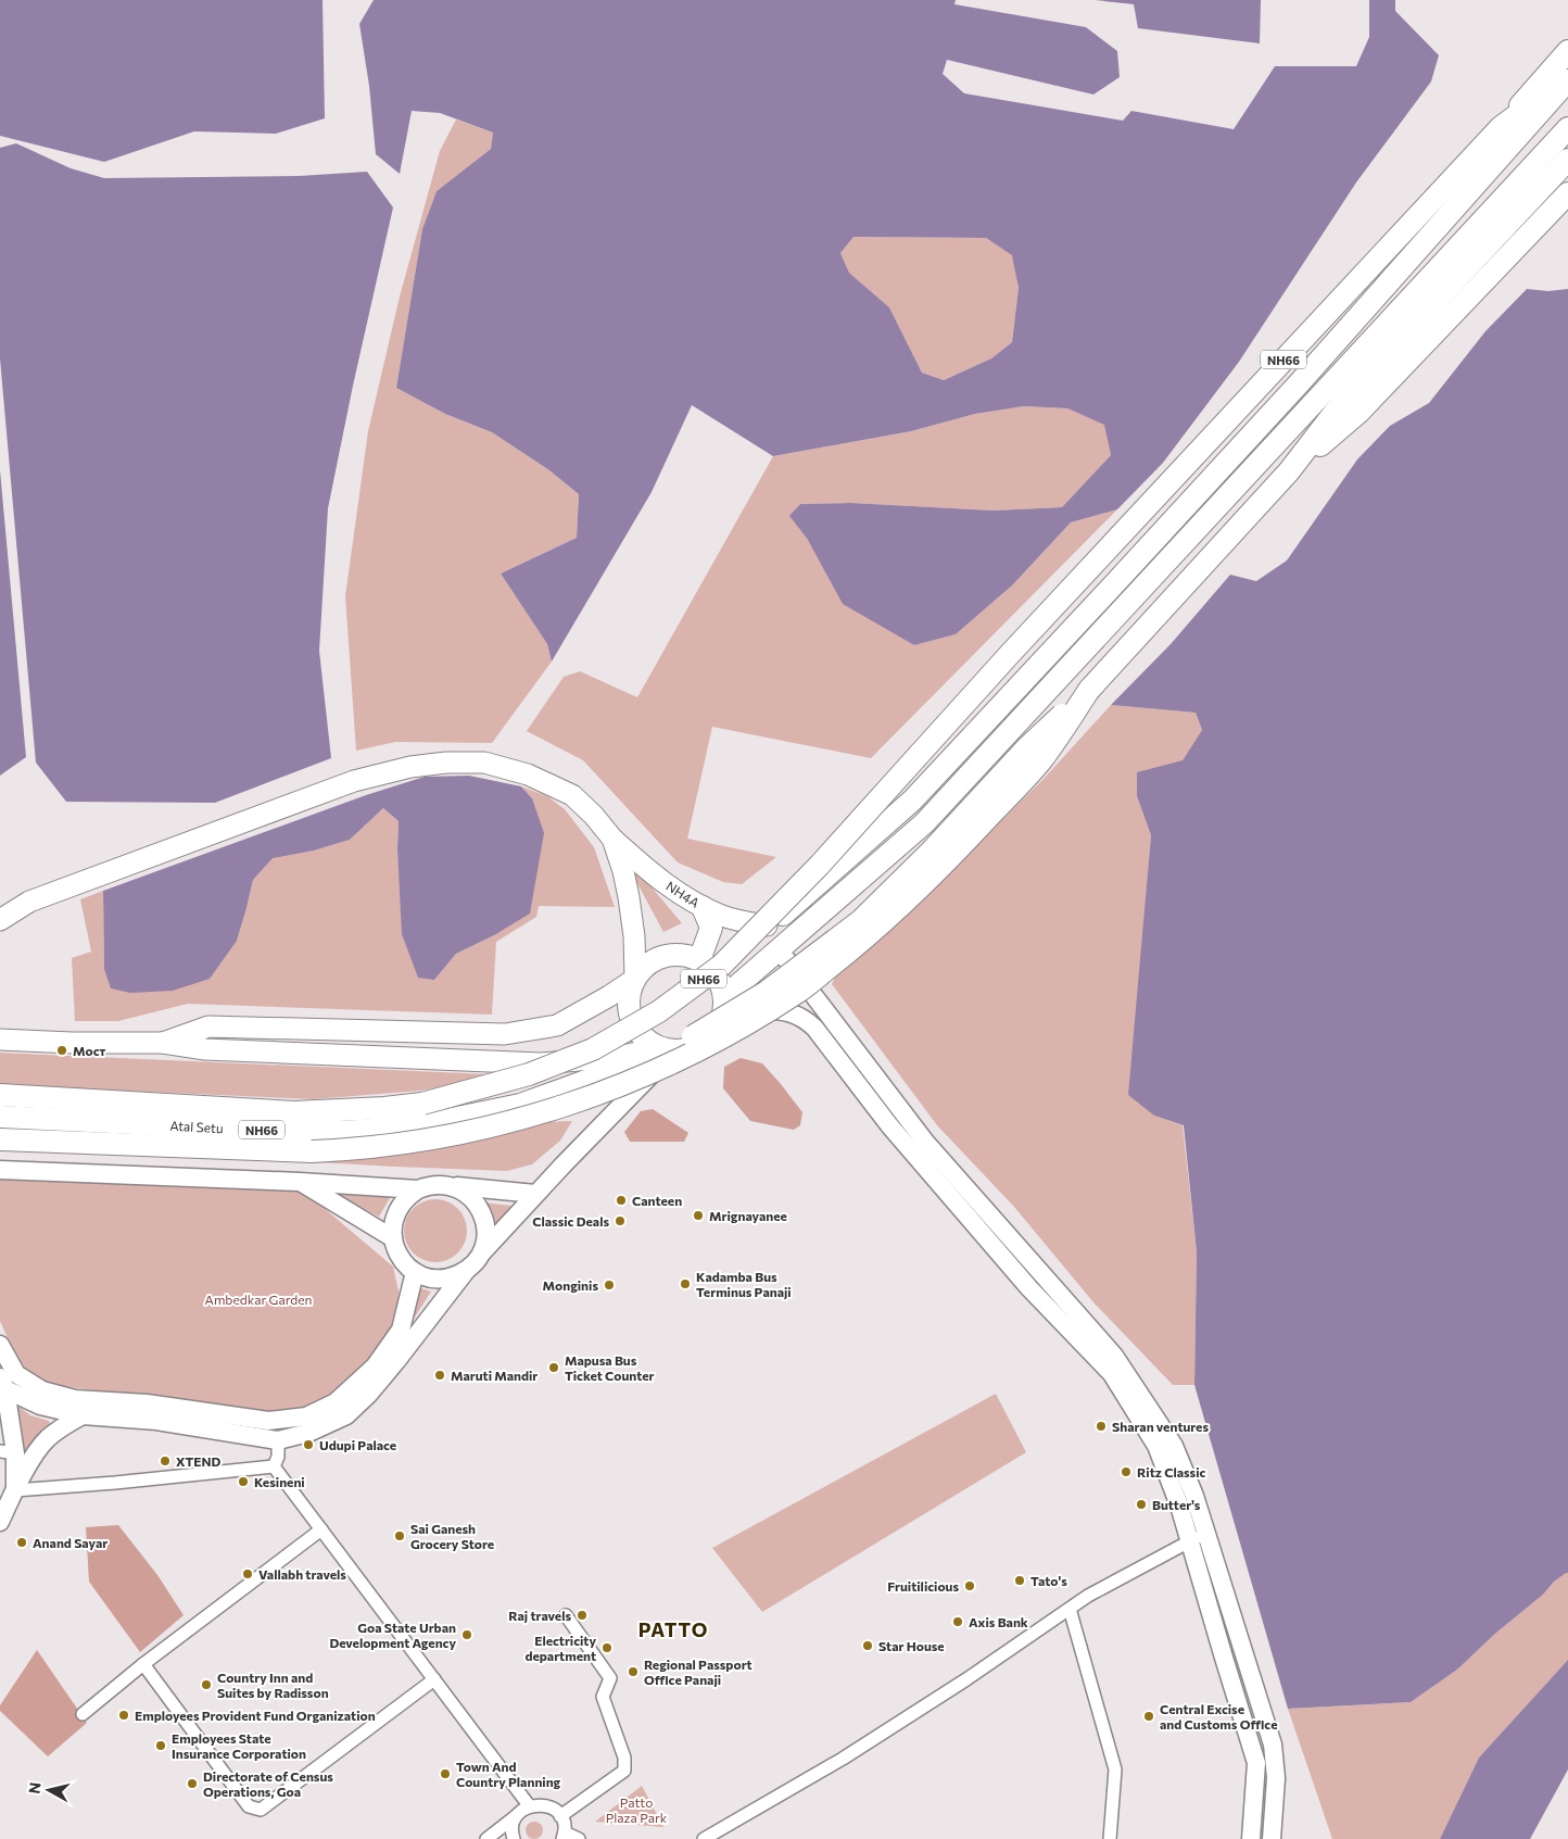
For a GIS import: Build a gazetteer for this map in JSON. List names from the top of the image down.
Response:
{
  "streets": {
    "highway": ["NH66", "Atal Setu"],
    "main road": ["NH4A"]
  },
  "crossings": [
    ["NH66", "Atal Setu"]
  ],
  "districts": ["PATTO"],
  "parks": ["Ambedkar Garden", "Patto Plaza Park"],
  "places": [
    "Мост",
    "Canteen",
    "Mrignayanee",
    "Classic Deals",
    "Kadamba Bus Terminus Panaji",
    "Monginis",
    "Mapusa Bus Ticket Counter",
    "Maruti Mandir",
    "Sharan ventures",
    "Udupi Palace",
    "XTEND",
    "Ritz Classic",
    "Kesineni",
    "Butter's",
    "Sai Ganesh Grocery Store",
    "Anand Sayar",
    "Vallabh travels",
    "Tato's",
    "Fruitilicious",
    "Raj travels",
    "Axis Bank",
    "Goa State Urban Development Agency",
    "Star House",
    "Electricity department",
    "Regional Passport Office Panaji",
    "Country Inn and Suites by Radisson",
    "Employees Provident Fund Organization",
    "Central Excise and Customs Office",
    "Employees State Insurance Corporation",
    "Town And Country Planning",
    "Directorate of Census Operations, Goa"
  ],
  "north": "left"
}
